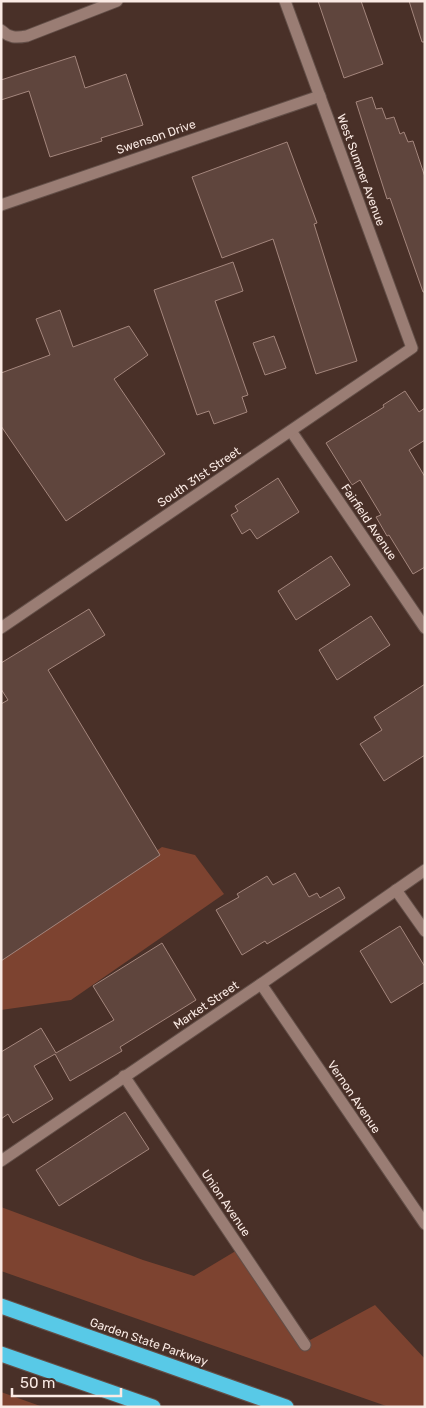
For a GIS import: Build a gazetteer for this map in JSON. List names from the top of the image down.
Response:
{
  "streets": {
    "highway": ["Garden State Parkway"],
    "street": [
      "Swenson Drive",
      "West Sumner Avenue",
      "South 31st Street",
      "Fairfield Avenue",
      "Market Street",
      "Vernon Avenue",
      "Union Avenue"
    ]
  },
  "crossings": [
    ["Swenson Drive", "West Sumner Avenue"],
    ["West Sumner Avenue", "South 31st Street"],
    ["South 31st Street", "Fairfield Avenue"],
    ["Market Street", "Vernon Avenue"],
    ["Market Street", "Union Avenue"]
  ],
  "scale_bar": "50 m"
}
